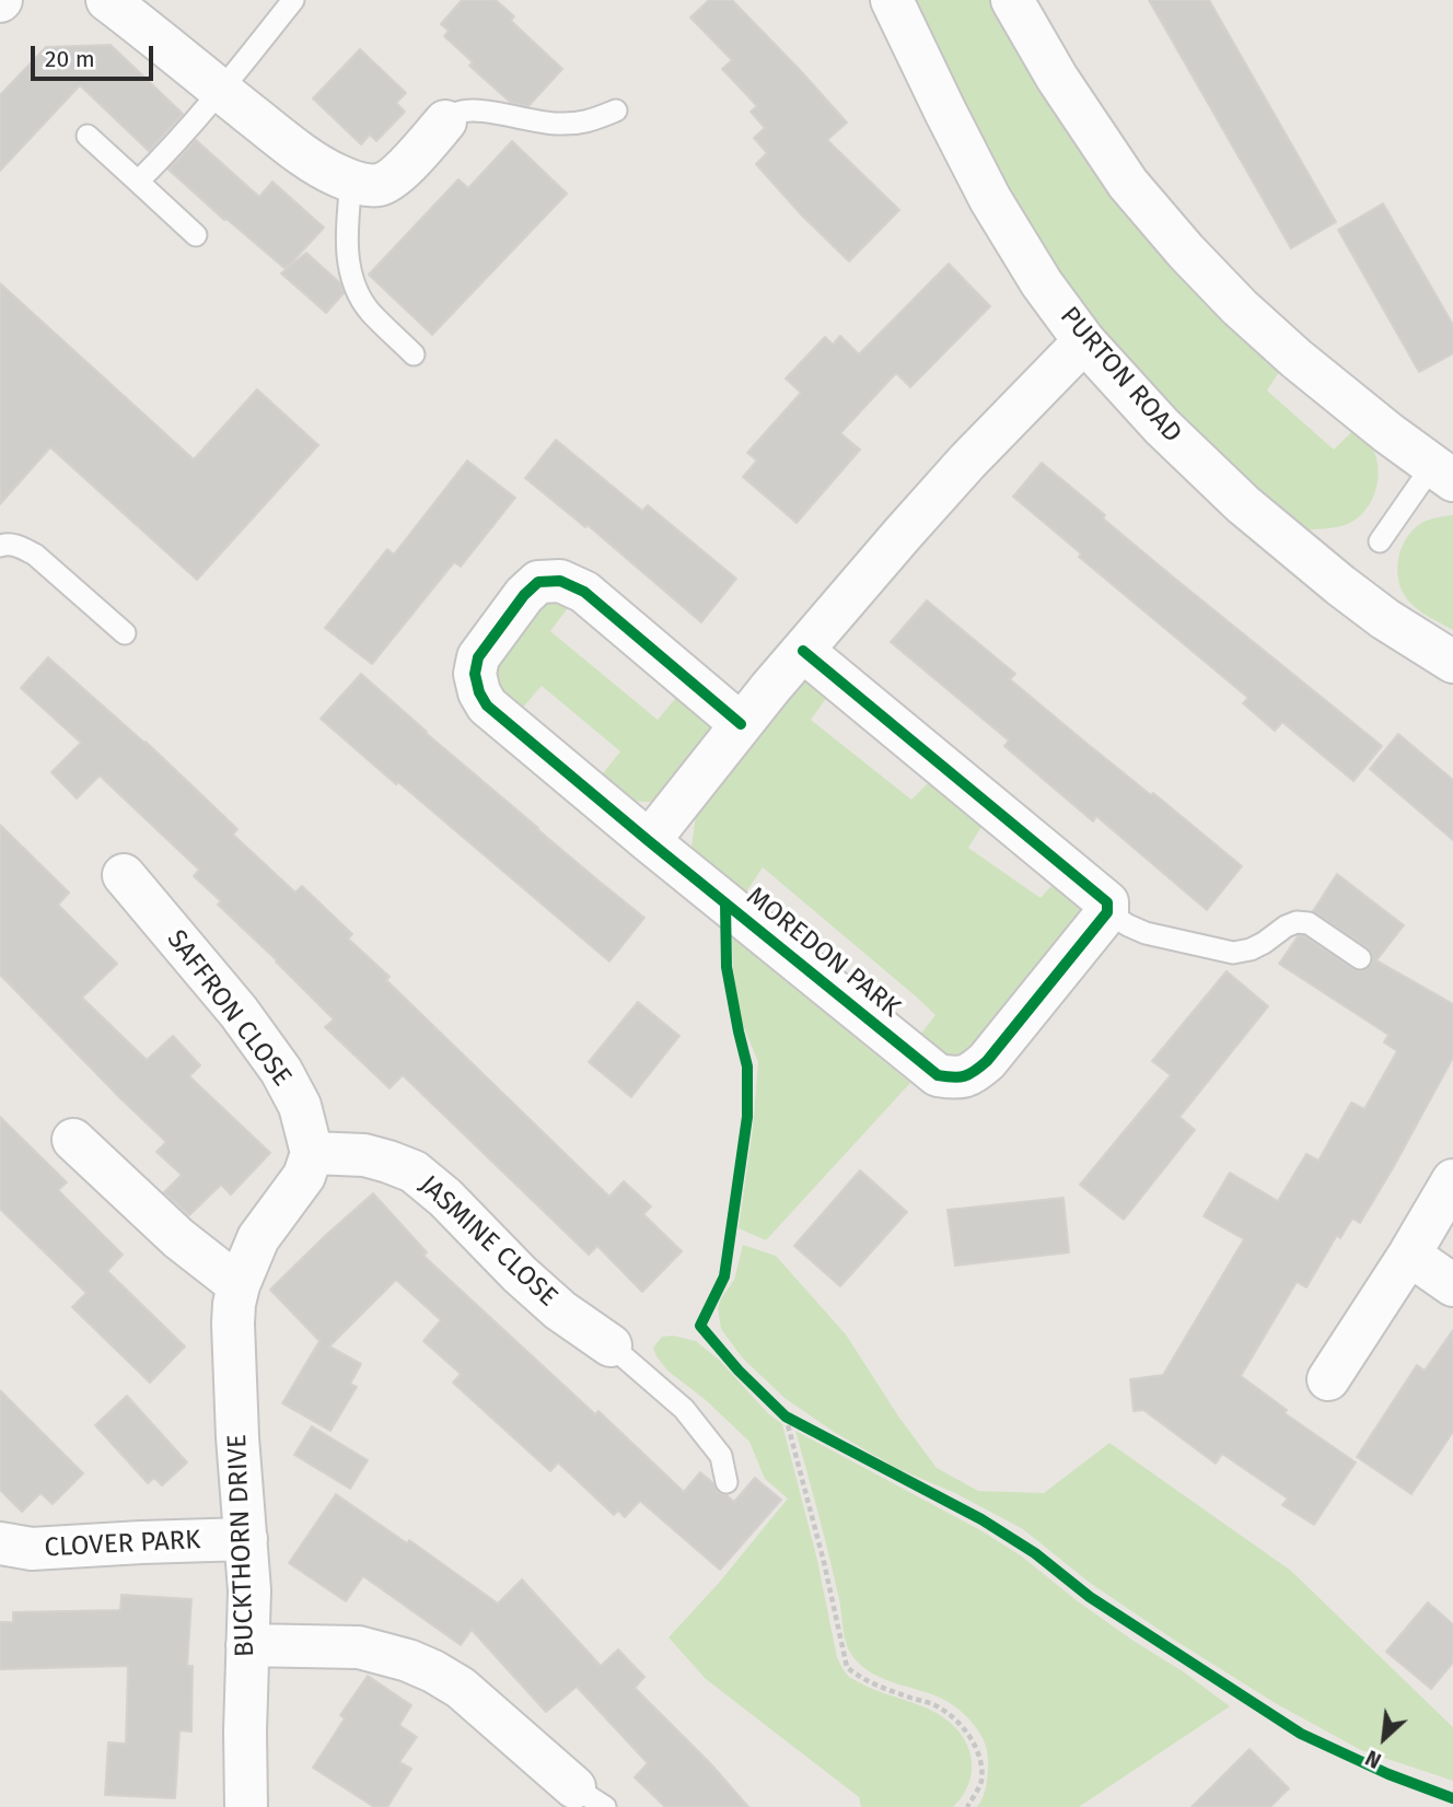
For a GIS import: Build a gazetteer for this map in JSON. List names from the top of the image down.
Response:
{
  "streets": {
    "street": [
      "PURTON ROAD",
      "MOREDON PARK",
      "SAFFRON CLOSE",
      "JASMINE CLOSE",
      "CLOVER PARK",
      "BUCKTHORN DRIVE"
    ]
  },
  "crossings": [
    ["SAFFRON CLOSE", "JASMINE CLOSE"],
    ["SAFFRON CLOSE", "BUCKTHORN DRIVE"],
    ["JASMINE CLOSE", "BUCKTHORN DRIVE"],
    ["CLOVER PARK", "BUCKTHORN DRIVE"]
  ],
  "scale_bar": "20 m",
  "north": "bottom left"
}
